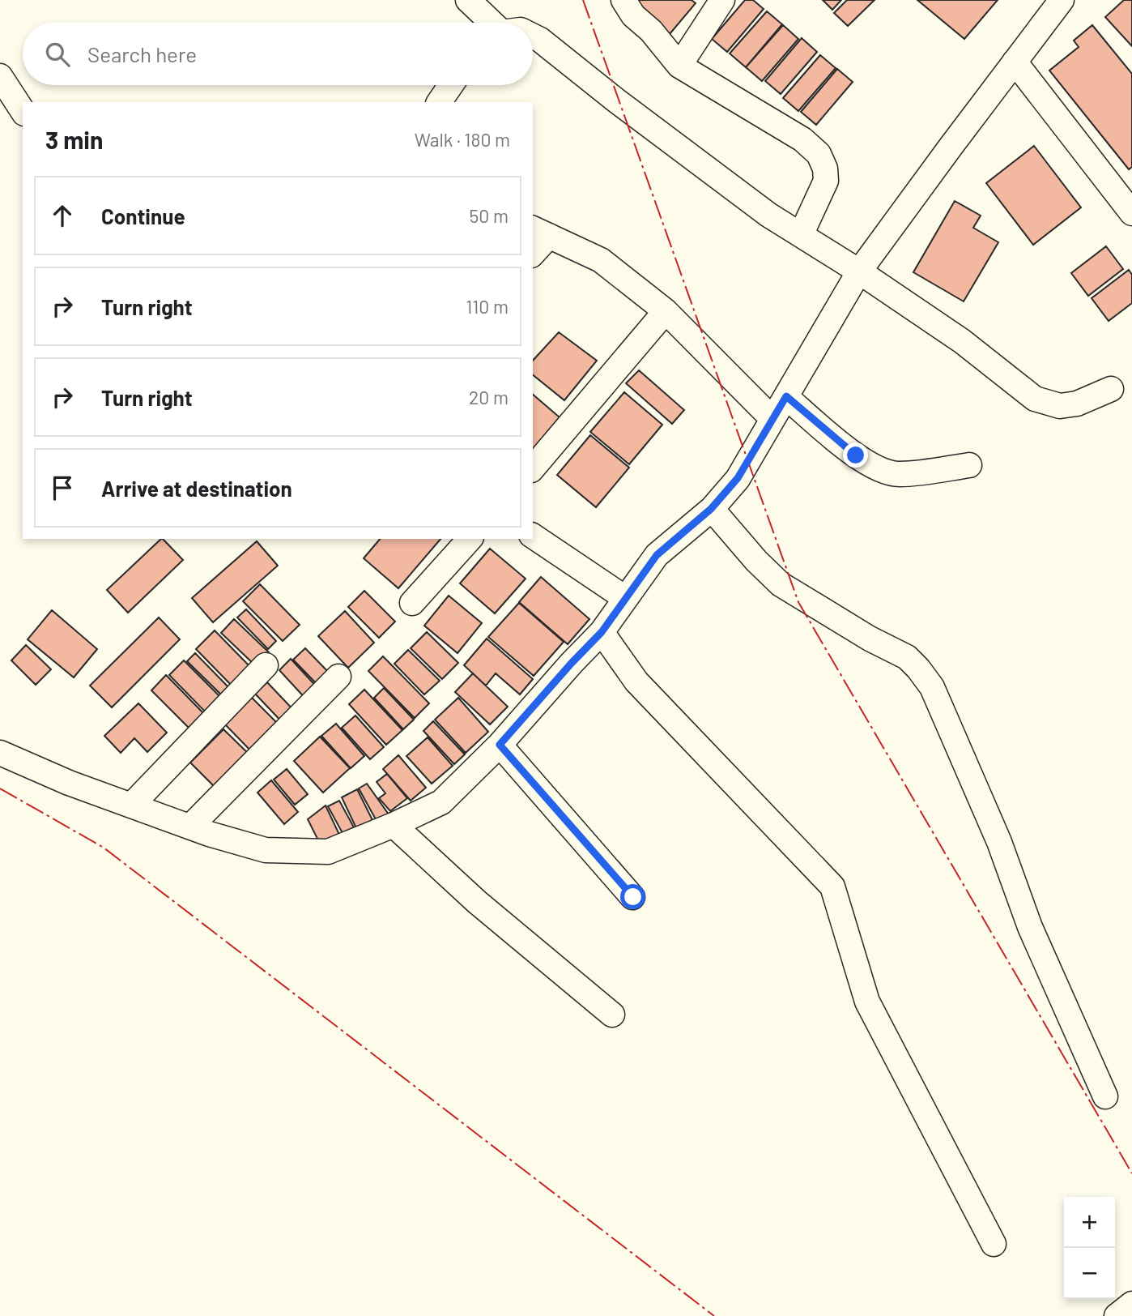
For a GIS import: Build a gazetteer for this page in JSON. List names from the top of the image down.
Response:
{
  "page": {
    "search": "Search here",
    "heading": ["3 min", "Walk · 180 m"],
    "list": [
      ["Continue", "50 m"],
      ["Turn right", "110 m"],
      ["Turn right", "20 m"],
      "Arrive at destination"
    ],
    "map_buttons": ["+", "−"]
  }
}
